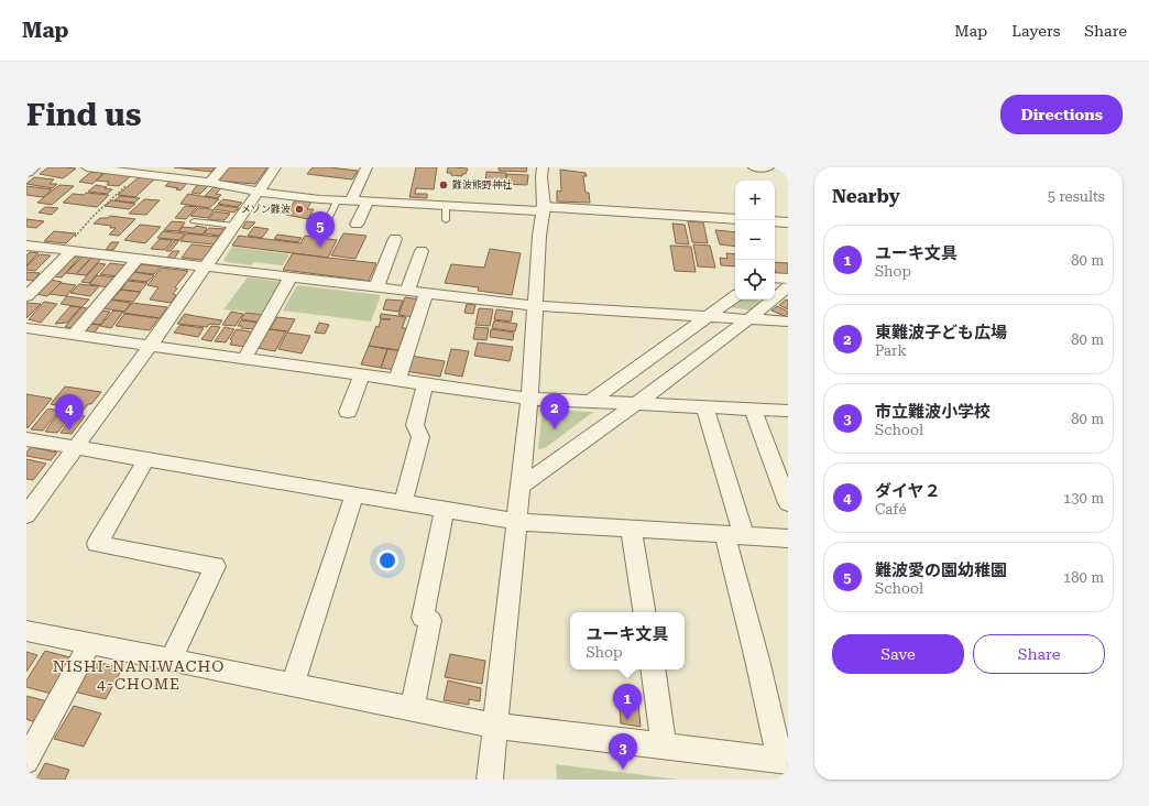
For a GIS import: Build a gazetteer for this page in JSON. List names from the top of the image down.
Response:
{
  "districts": ["NISHI-NANIWACHO 4-CHOME"],
  "places": ["難波熊野神社", "メゾン難波"],
  "page": {
    "header": "Map",
    "nav": ["Map", "Layers", "Share"],
    "buttons": [
      "Directions",
      ["Save", "Share"]
    ],
    "title": "Find us",
    "heading": ["Nearby", "5 results"],
    "map_buttons": ["+", "−"],
    "pins": [
      "5",
      "2",
      "4",
      "1",
      "3"
    ],
    "list": [
      {
        "mark": "1",
        "name": "ユーキ文具",
        "note": "Shop",
        "value": "80 m"
      },
      {
        "mark": "2",
        "name": "東難波子ども広場",
        "note": "Park",
        "value": "80 m"
      },
      {
        "mark": "3",
        "name": "市立難波小学校",
        "note": "School",
        "value": "80 m"
      },
      {
        "mark": "4",
        "name": "ダイヤ２",
        "note": "Café",
        "value": "130 m"
      },
      {
        "mark": "5",
        "name": "難波愛の園幼稚園",
        "note": "School",
        "value": "180 m"
      }
    ],
    "popup": ["ユーキ文具", "Shop"]
  }
}
